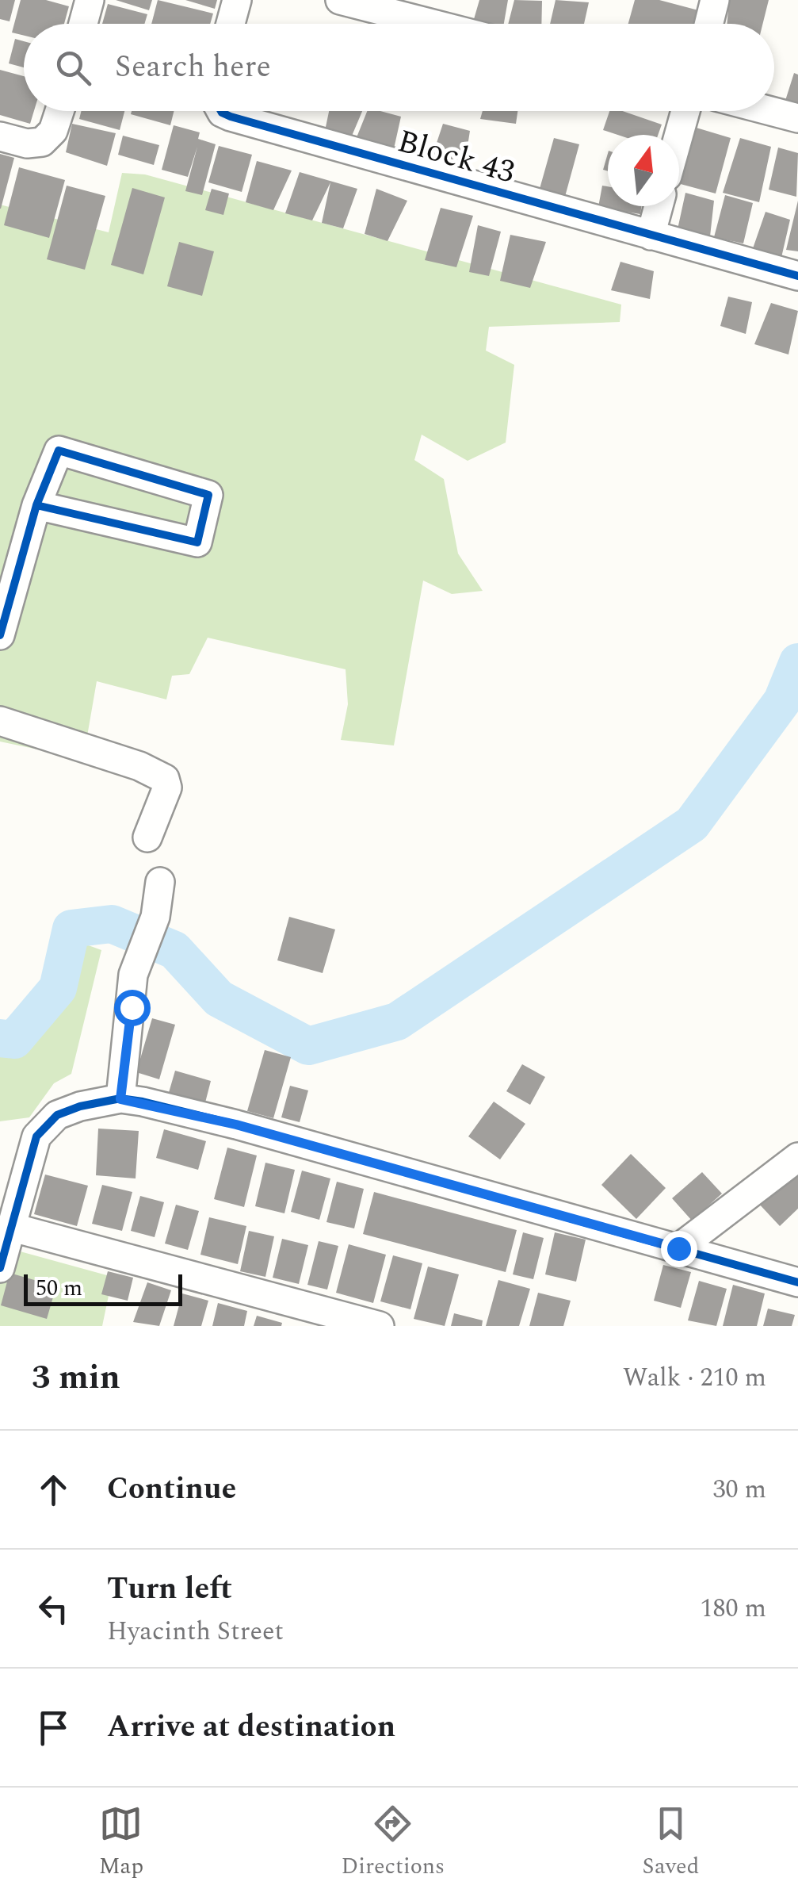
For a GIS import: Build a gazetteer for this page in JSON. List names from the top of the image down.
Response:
{
  "streets": {
    "street": ["Block 43"]
  },
  "scale_bar": "50 m",
  "north": "top",
  "page": {
    "search": "Search here",
    "scale": "50 m",
    "heading": ["3 min", "Walk · 210 m"],
    "list": [
      ["Continue", "30 m"],
      ["Turn left", "Hyacinth Street", "180 m"],
      "Arrive at destination"
    ],
    "nav": ["Map", "Directions", "Saved"]
  }
}
